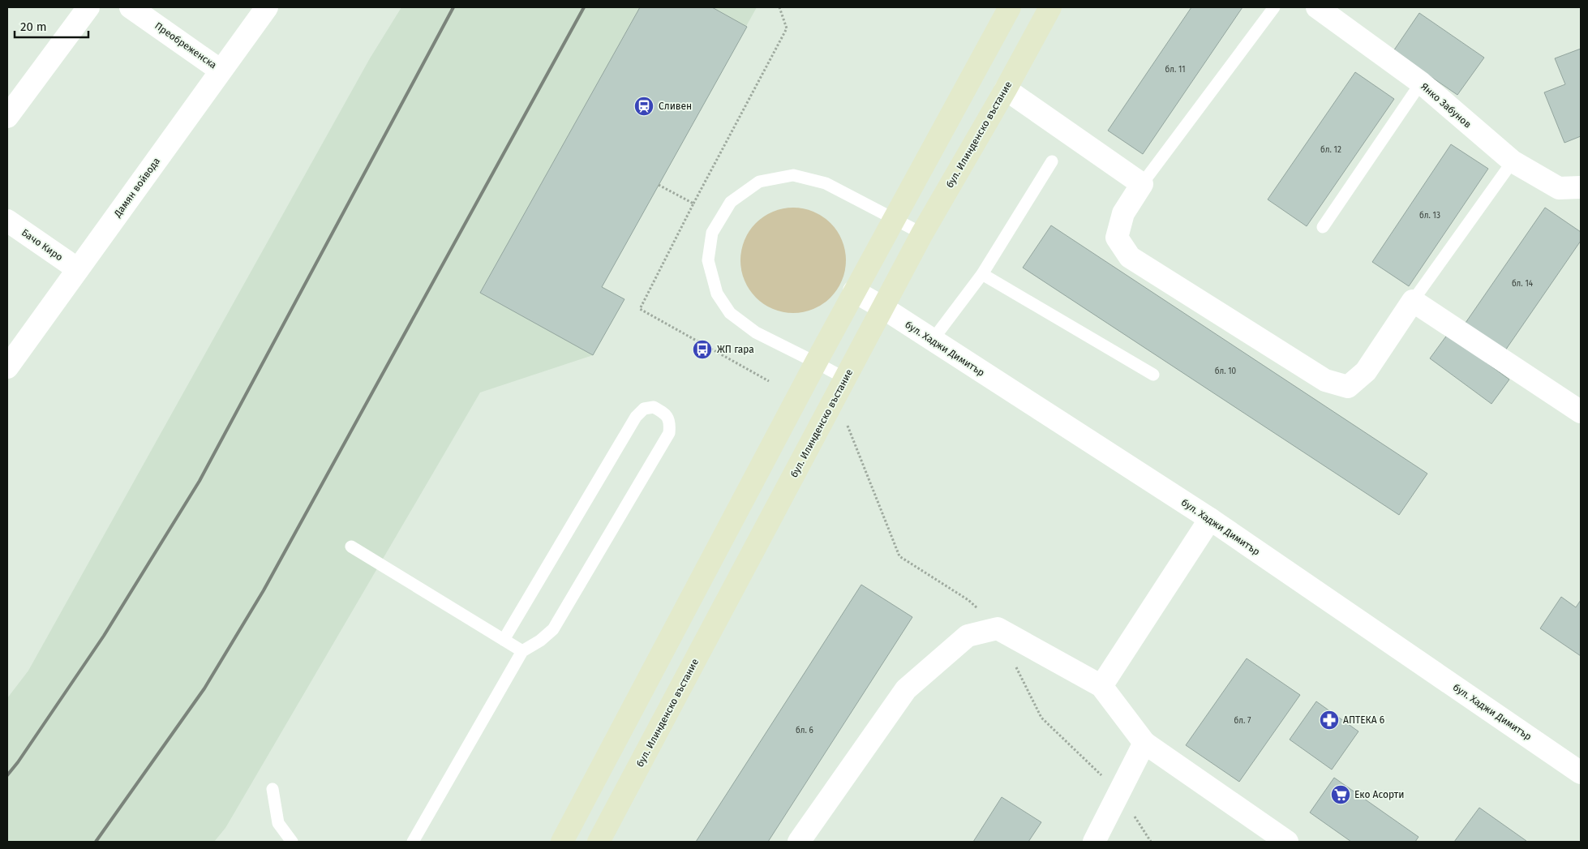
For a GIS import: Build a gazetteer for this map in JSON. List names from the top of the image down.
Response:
{
  "streets": {
    "main road": ["бул. Илинденско въстание"],
    "street": [
      "Преобреженска",
      "Янко Забунов",
      "Дамян войвода",
      "Бачо Киро",
      "бул. Хаджи Димитър"
    ]
  },
  "crossings": [
    ["Преобреженска", "Дамян войвода"],
    ["бул. Илинденско въстание", "бул. Хаджи Димитър"],
    ["Дамян войвода", "Бачо Киро"]
  ],
  "places": {
    "station": ["Сливен"],
    "bus stop": ["ЖП гара"],
    "pharmacy": ["АПТЕКА 6"],
    "supermarket": ["Еко Асорти"]
  },
  "house_numbers": [
    "бл. 11",
    "бл. 12",
    "бл. 13",
    "бл. 14",
    "бл. 10",
    "бл. 7",
    "бл. 6"
  ],
  "scale_bar": "20 m"
}
